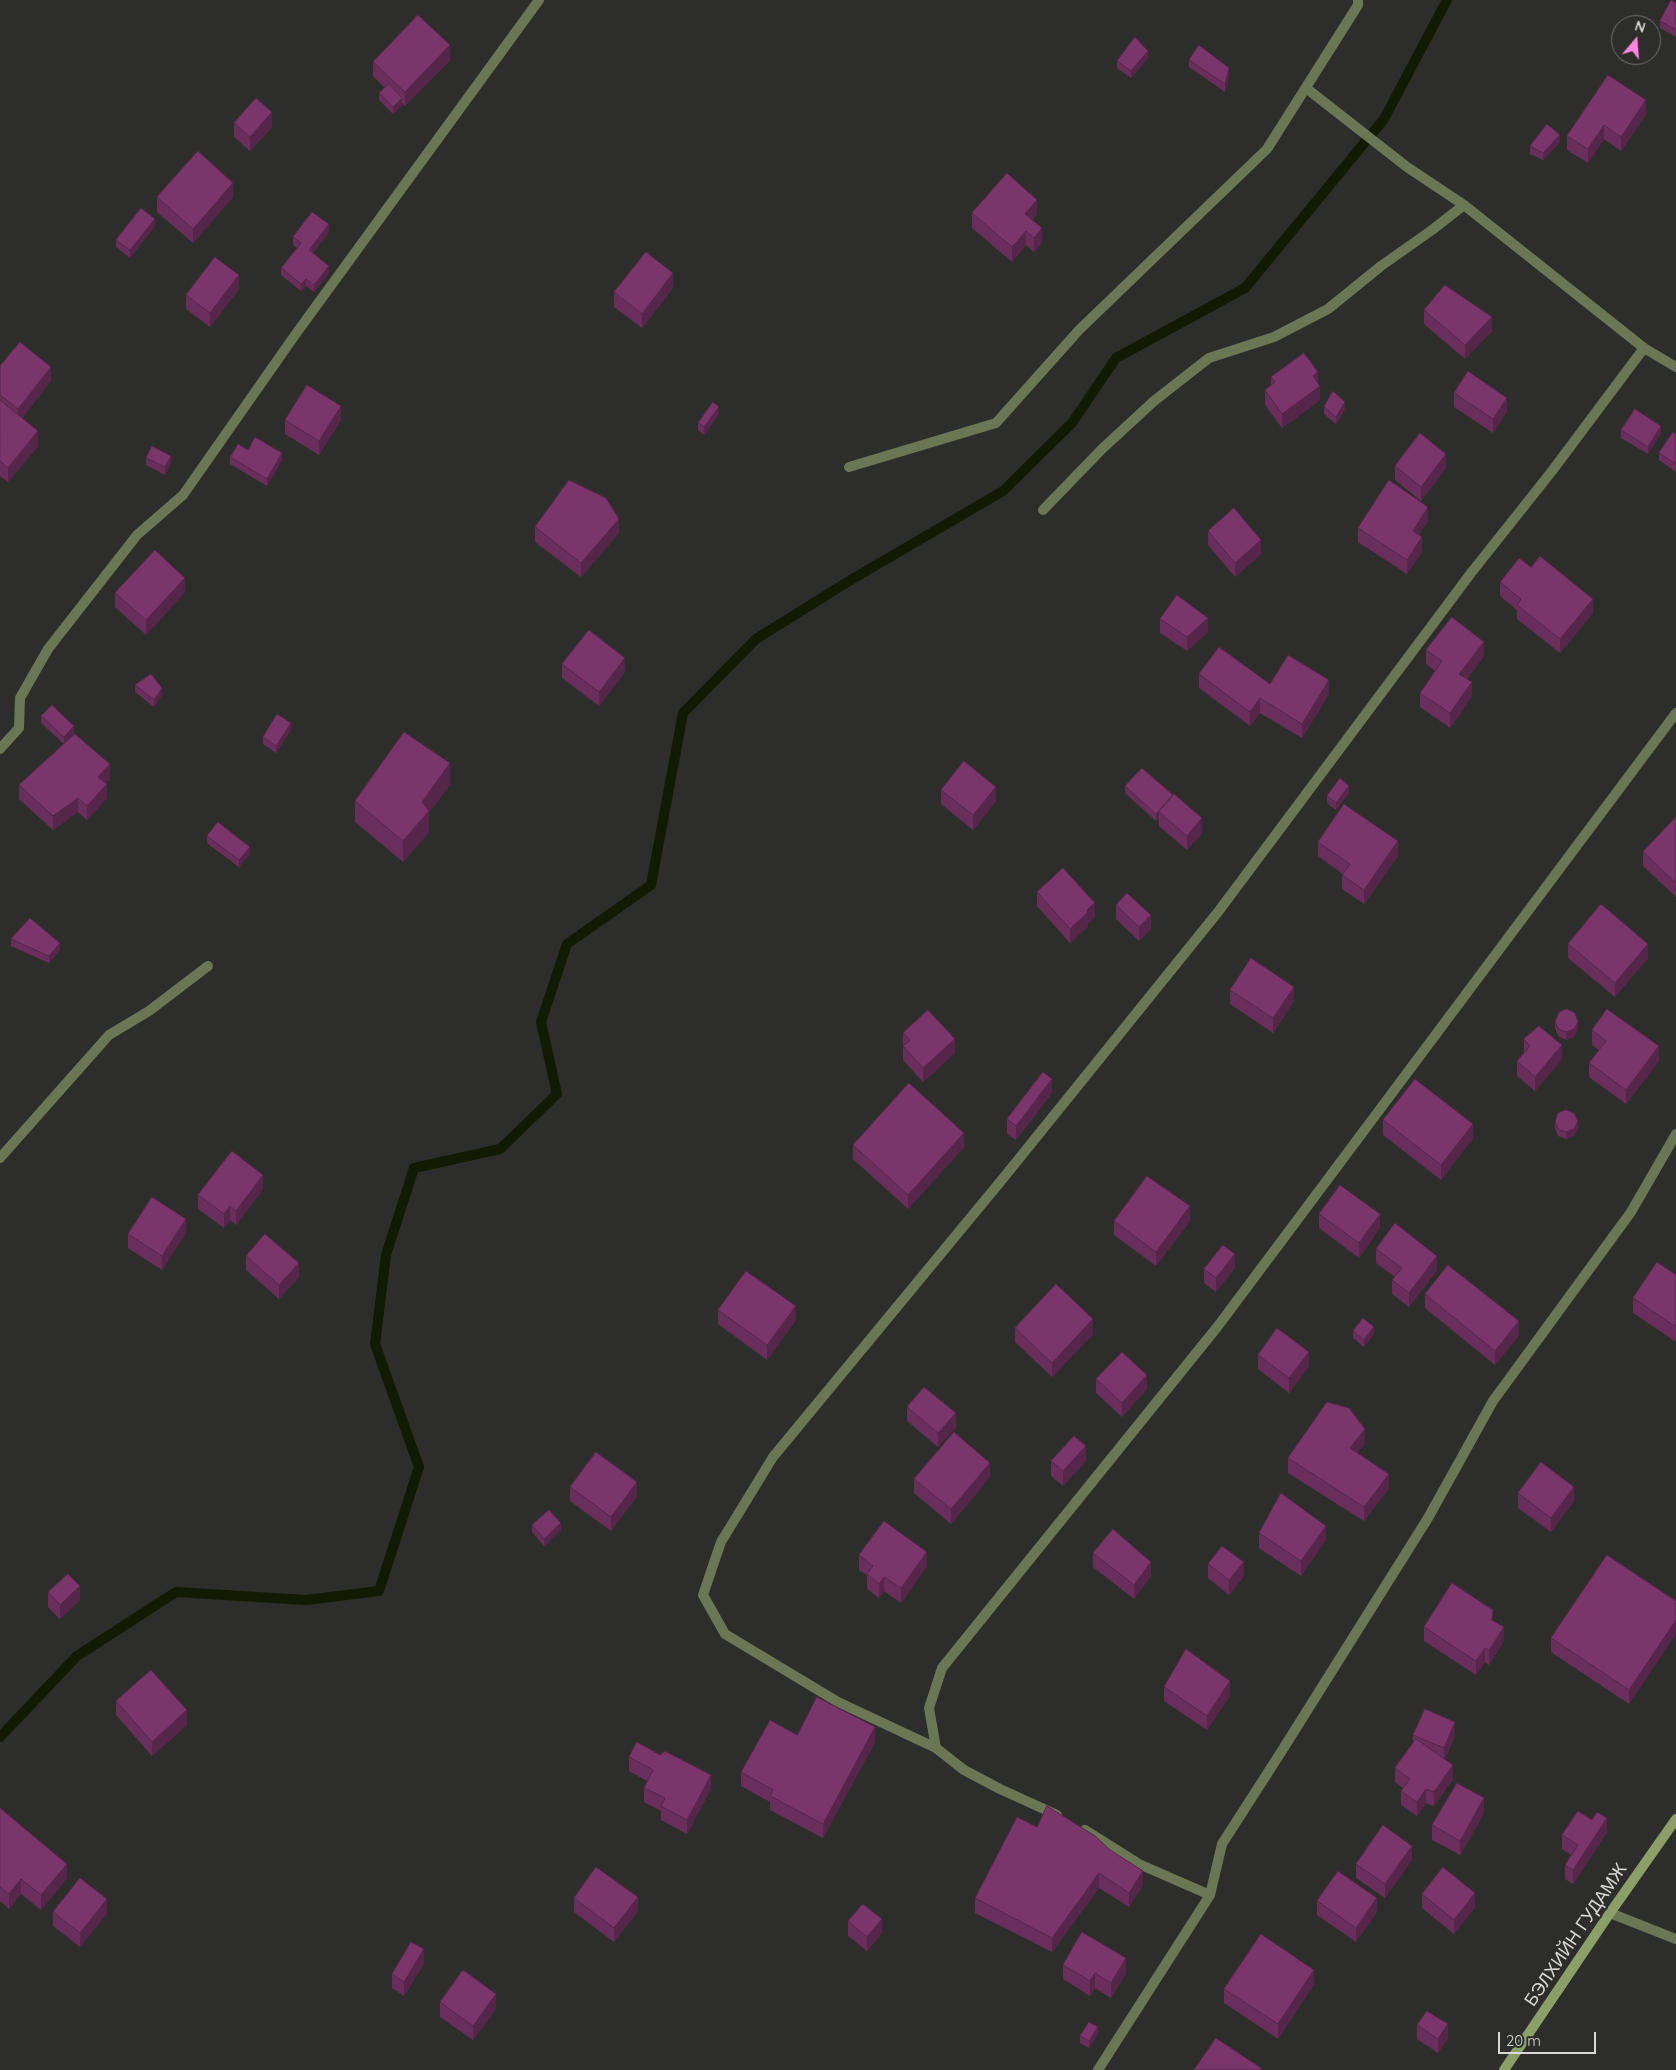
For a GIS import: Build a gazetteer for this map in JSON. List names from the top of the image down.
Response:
{
  "streets": {
    "main road": ["БЭЛХИЙН ГУДАМЖ"]
  },
  "scale_bar": "20 m",
  "north": "top"
}
